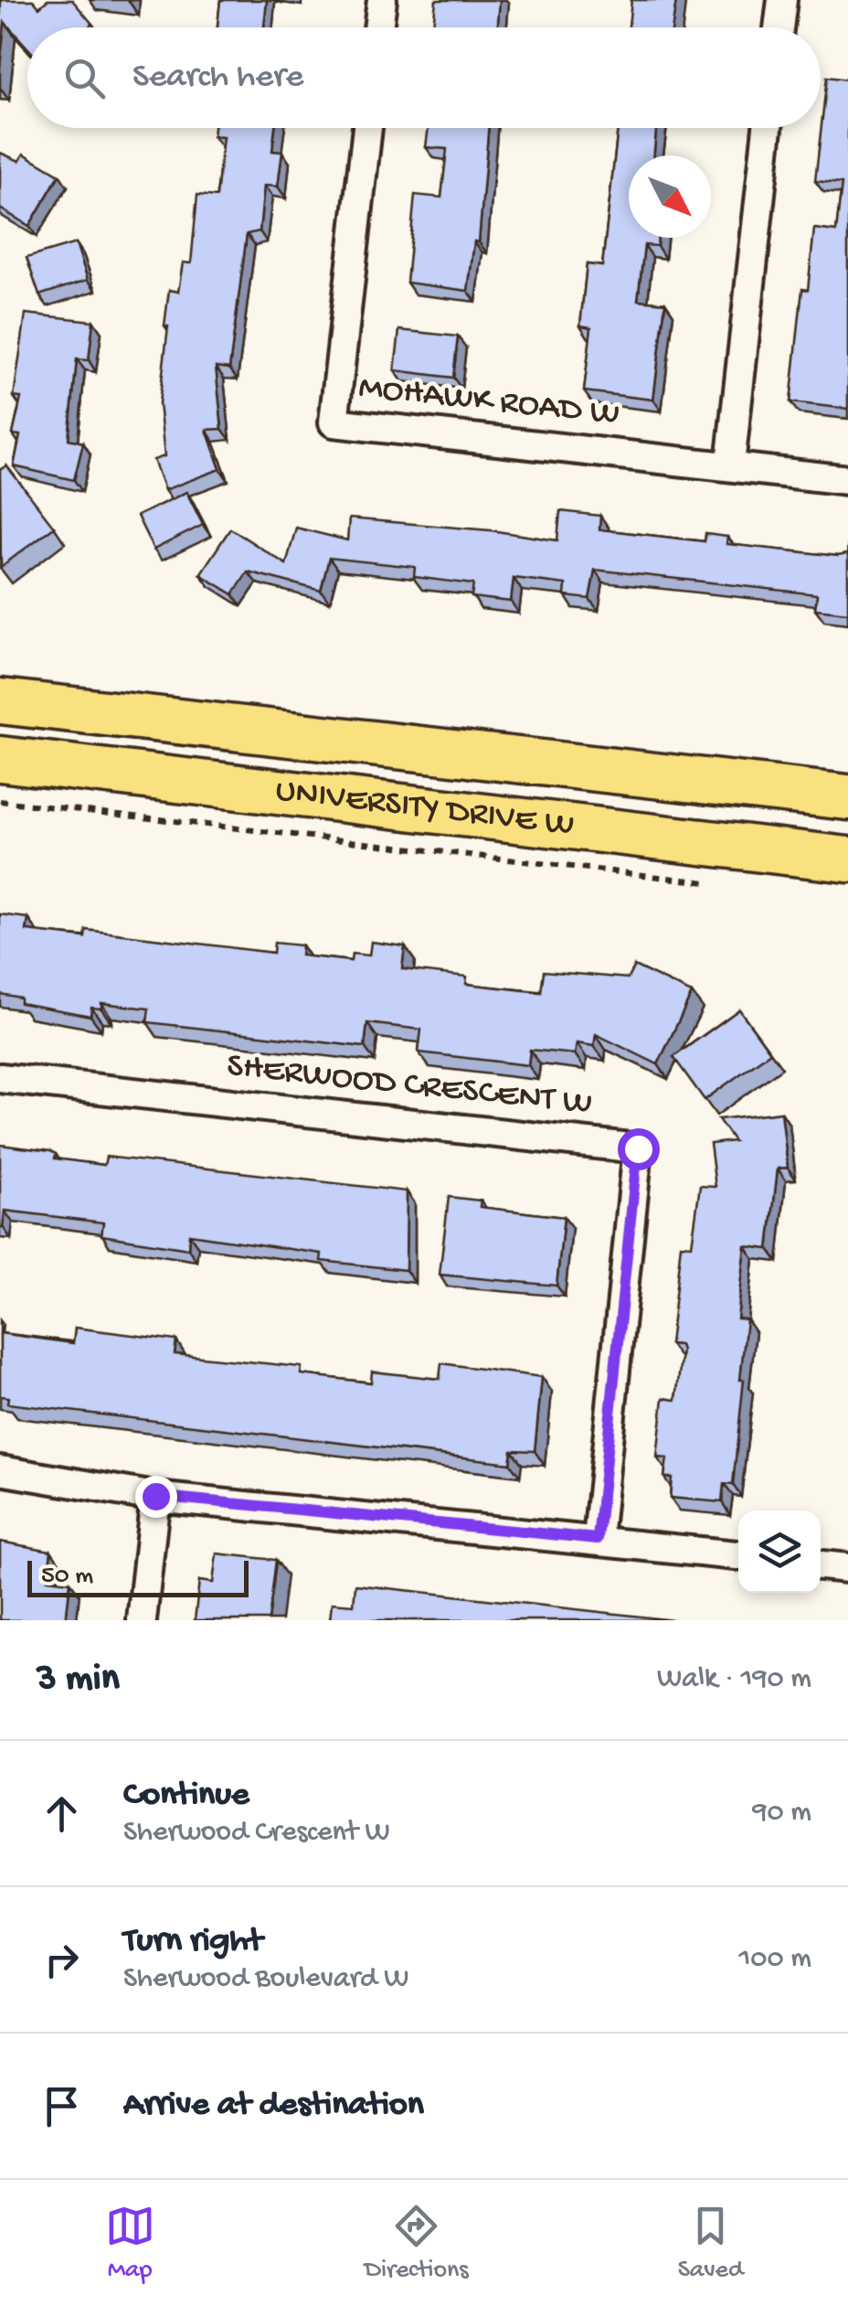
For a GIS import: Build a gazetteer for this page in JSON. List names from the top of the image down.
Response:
{
  "streets": {
    "main road": ["UNIVERSITY DRIVE W"],
    "street": ["MOHAWK ROAD W", "SHERWOOD CRESCENT W"]
  },
  "scale_bar": "50 m",
  "north": "bottom right",
  "page": {
    "search": "Search here",
    "scale": "50 m",
    "heading": ["3 min", "Walk · 190 m"],
    "list": [
      ["Continue", "Sherwood Crescent W", "90 m"],
      ["Turn right", "Sherwood Boulevard W", "100 m"],
      "Arrive at destination"
    ],
    "nav": ["Map", "Directions", "Saved"]
  }
}
